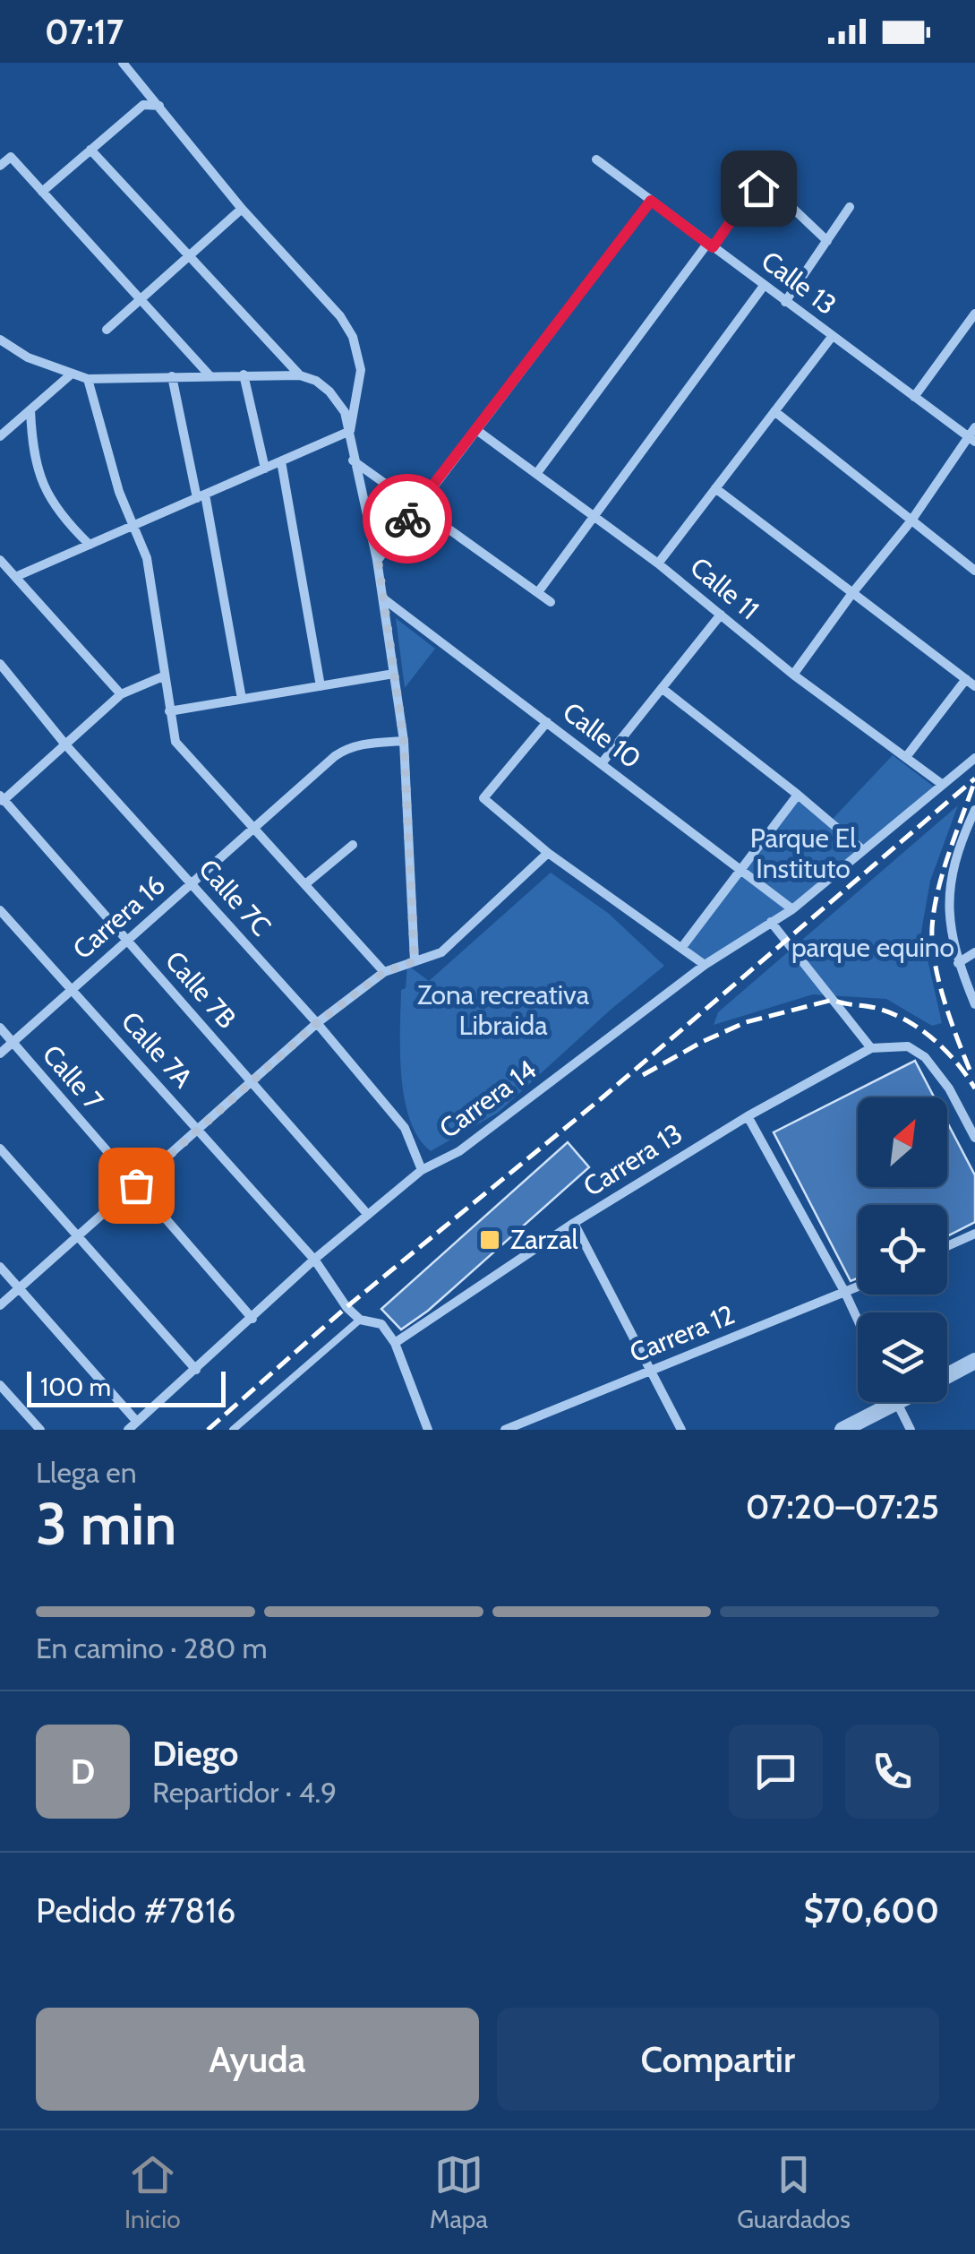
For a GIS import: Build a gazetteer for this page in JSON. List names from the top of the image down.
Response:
{
  "streets": {
    "street": [
      "Calle 13",
      "Calle 11",
      "Calle 10",
      "Calle 7C",
      "Carrera 16",
      "Calle 7B",
      "Calle 7A",
      "Calle 7",
      "Carrera 14",
      "Carrera 13",
      "Carrera 12"
    ]
  },
  "crossings": [
    ["Calle 11", "Carrera 14"],
    ["Calle 10", "Carrera 14"],
    ["Calle 7C", "Carrera 16"],
    ["Calle 7C", "Carrera 14"],
    ["Carrera 16", "Calle 7B"],
    ["Carrera 16", "Calle 7A"],
    ["Carrera 16", "Calle 7"],
    ["Calle 7B", "Carrera 14"],
    ["Calle 7A", "Carrera 14"],
    ["Calle 7A", "Carrera 13"],
    ["Calle 7", "Carrera 14"]
  ],
  "parks": ["Parque El Instituto", "parque equino", "Zona recreativa Libraida"],
  "places": {
    "transit": ["Zarzal"]
  },
  "scale_bar": "100 m",
  "north": "top right",
  "page": {
    "status": "07:17",
    "scale": "100 m",
    "heading": ["3 min", "Llega en", "07:20–07:25"],
    "panel": [
      "Diego",
      "Repartidor · 4.9",
      "Pedido #7816",
      "$70,600"
    ],
    "bar": "En camino · 280 m",
    "round": "D",
    "buttons": ["Ayuda", "Compartir"],
    "tabs": ["Inicio", "Mapa", "Guardados"]
  }
}
